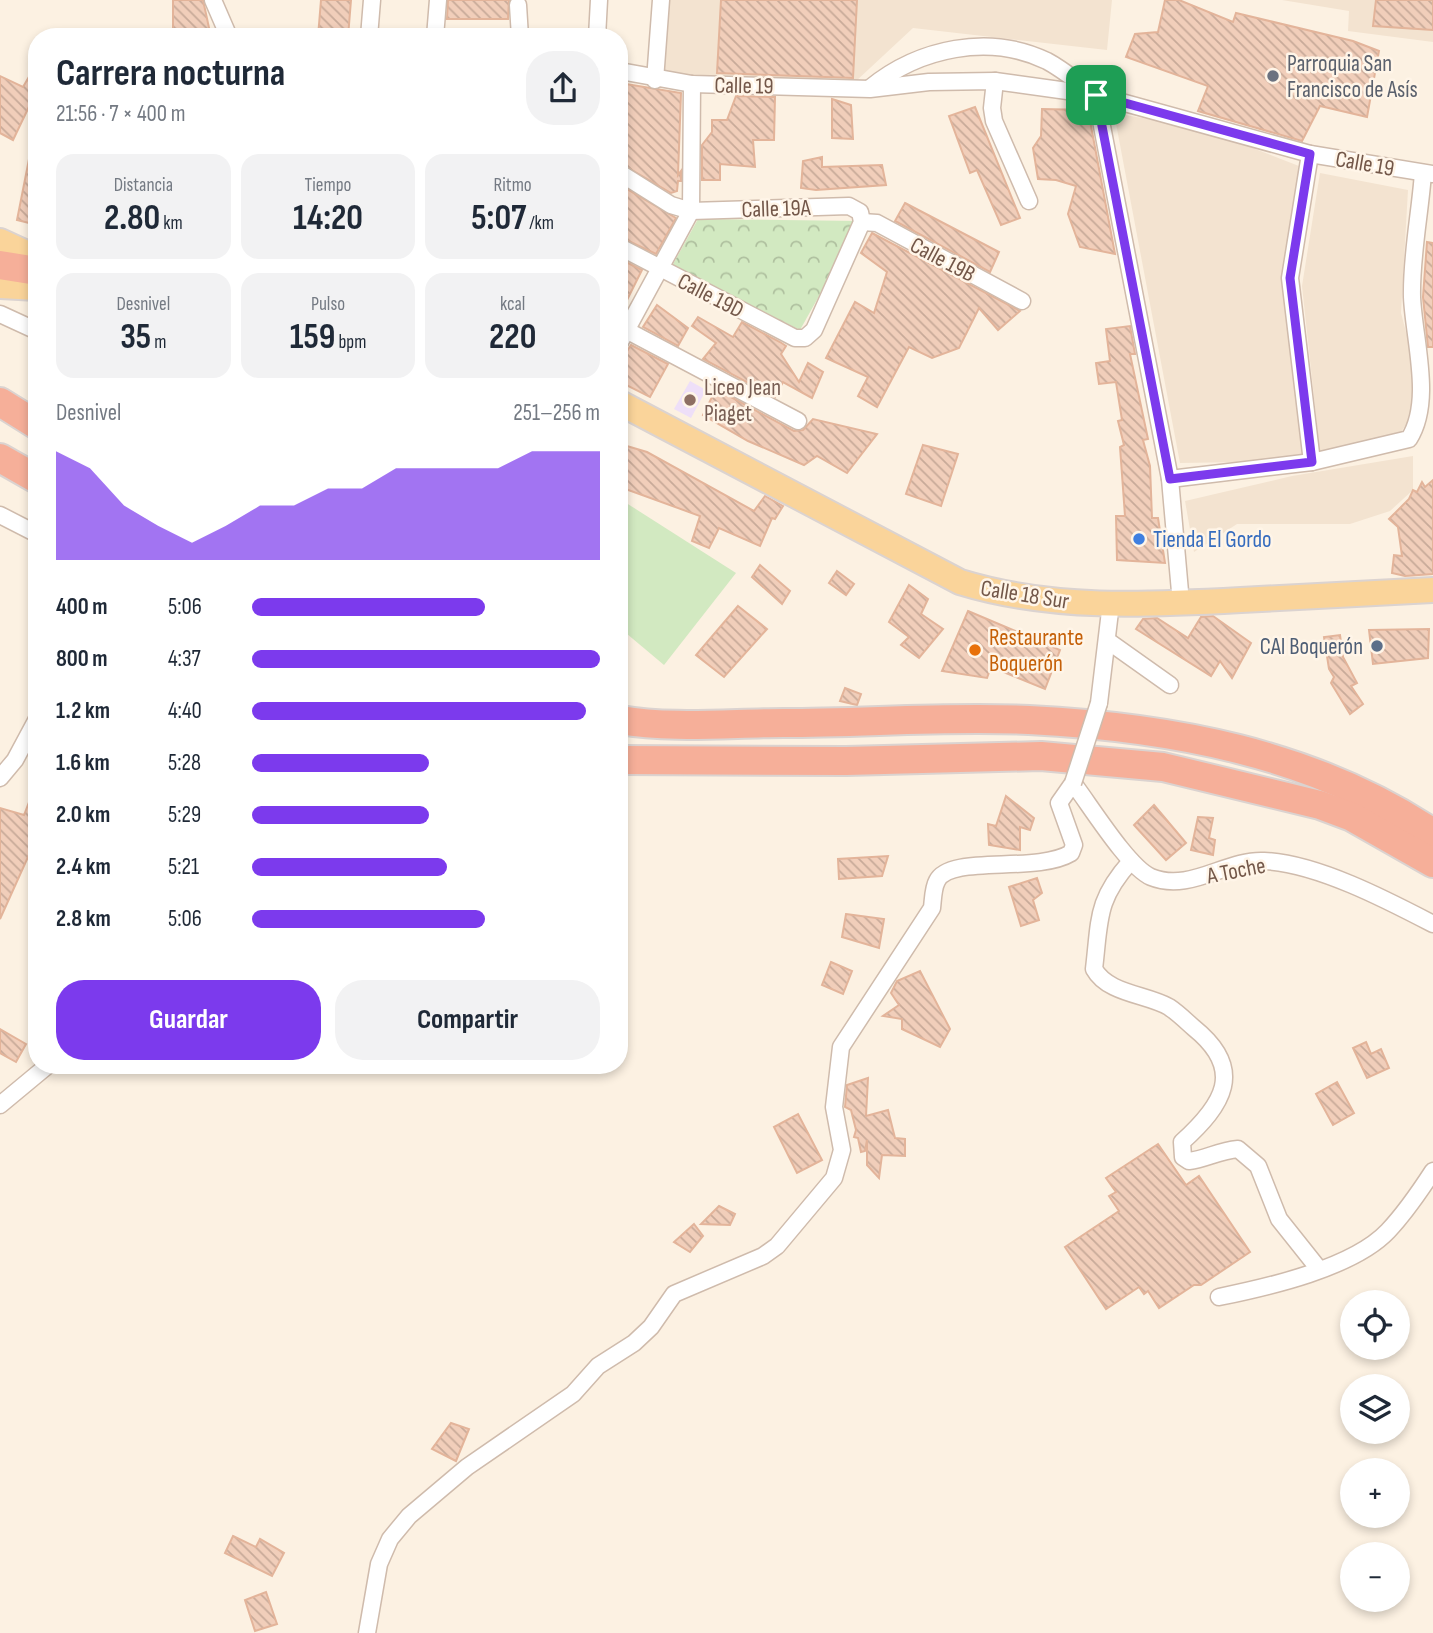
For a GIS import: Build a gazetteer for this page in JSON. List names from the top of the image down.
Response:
{
  "streets": {
    "main road": ["Calle 18 Sur"],
    "street": [
      "Calle 19",
      "Calle 19A",
      "Calle 19B",
      "Calle 19D",
      "A Toche"
    ]
  },
  "crossings": [
    ["Calle 19A", "Calle 19B"],
    ["Calle 19A", "Calle 19D"],
    ["Calle 19B", "Calle 19D"]
  ],
  "places": [
    "Parroquia San Francisco de Asís",
    "Liceo Jean Piaget",
    "Tienda El Gordo",
    "CAI Boquerón",
    "Restaurante Boquerón"
  ],
  "page": {
    "heading": ["Carrera nocturna", "21:56 · 7 × 400 m"],
    "stats": [
      ["Distancia", "2.80 km"],
      ["Tiempo", "14:20"],
      ["Ritmo", "5:07 /km"],
      ["Desnivel", "35 m"],
      ["Pulso", "159 bpm"],
      ["kcal", "220"]
    ],
    "chart": ["Desnivel", "251–256 m"],
    "list": [
      {
        "name": "400 m",
        "note": "5:06"
      },
      {
        "name": "800 m",
        "note": "4:37"
      },
      {
        "name": "1.2 km",
        "note": "4:40"
      },
      {
        "name": "1.6 km",
        "note": "5:28"
      },
      {
        "name": "2.0 km",
        "note": "5:29"
      },
      {
        "name": "2.4 km",
        "note": "5:21"
      },
      {
        "name": "2.8 km",
        "note": "5:06"
      }
    ],
    "buttons": ["Guardar", "Compartir"],
    "map_buttons": ["+", "−"]
  }
}
